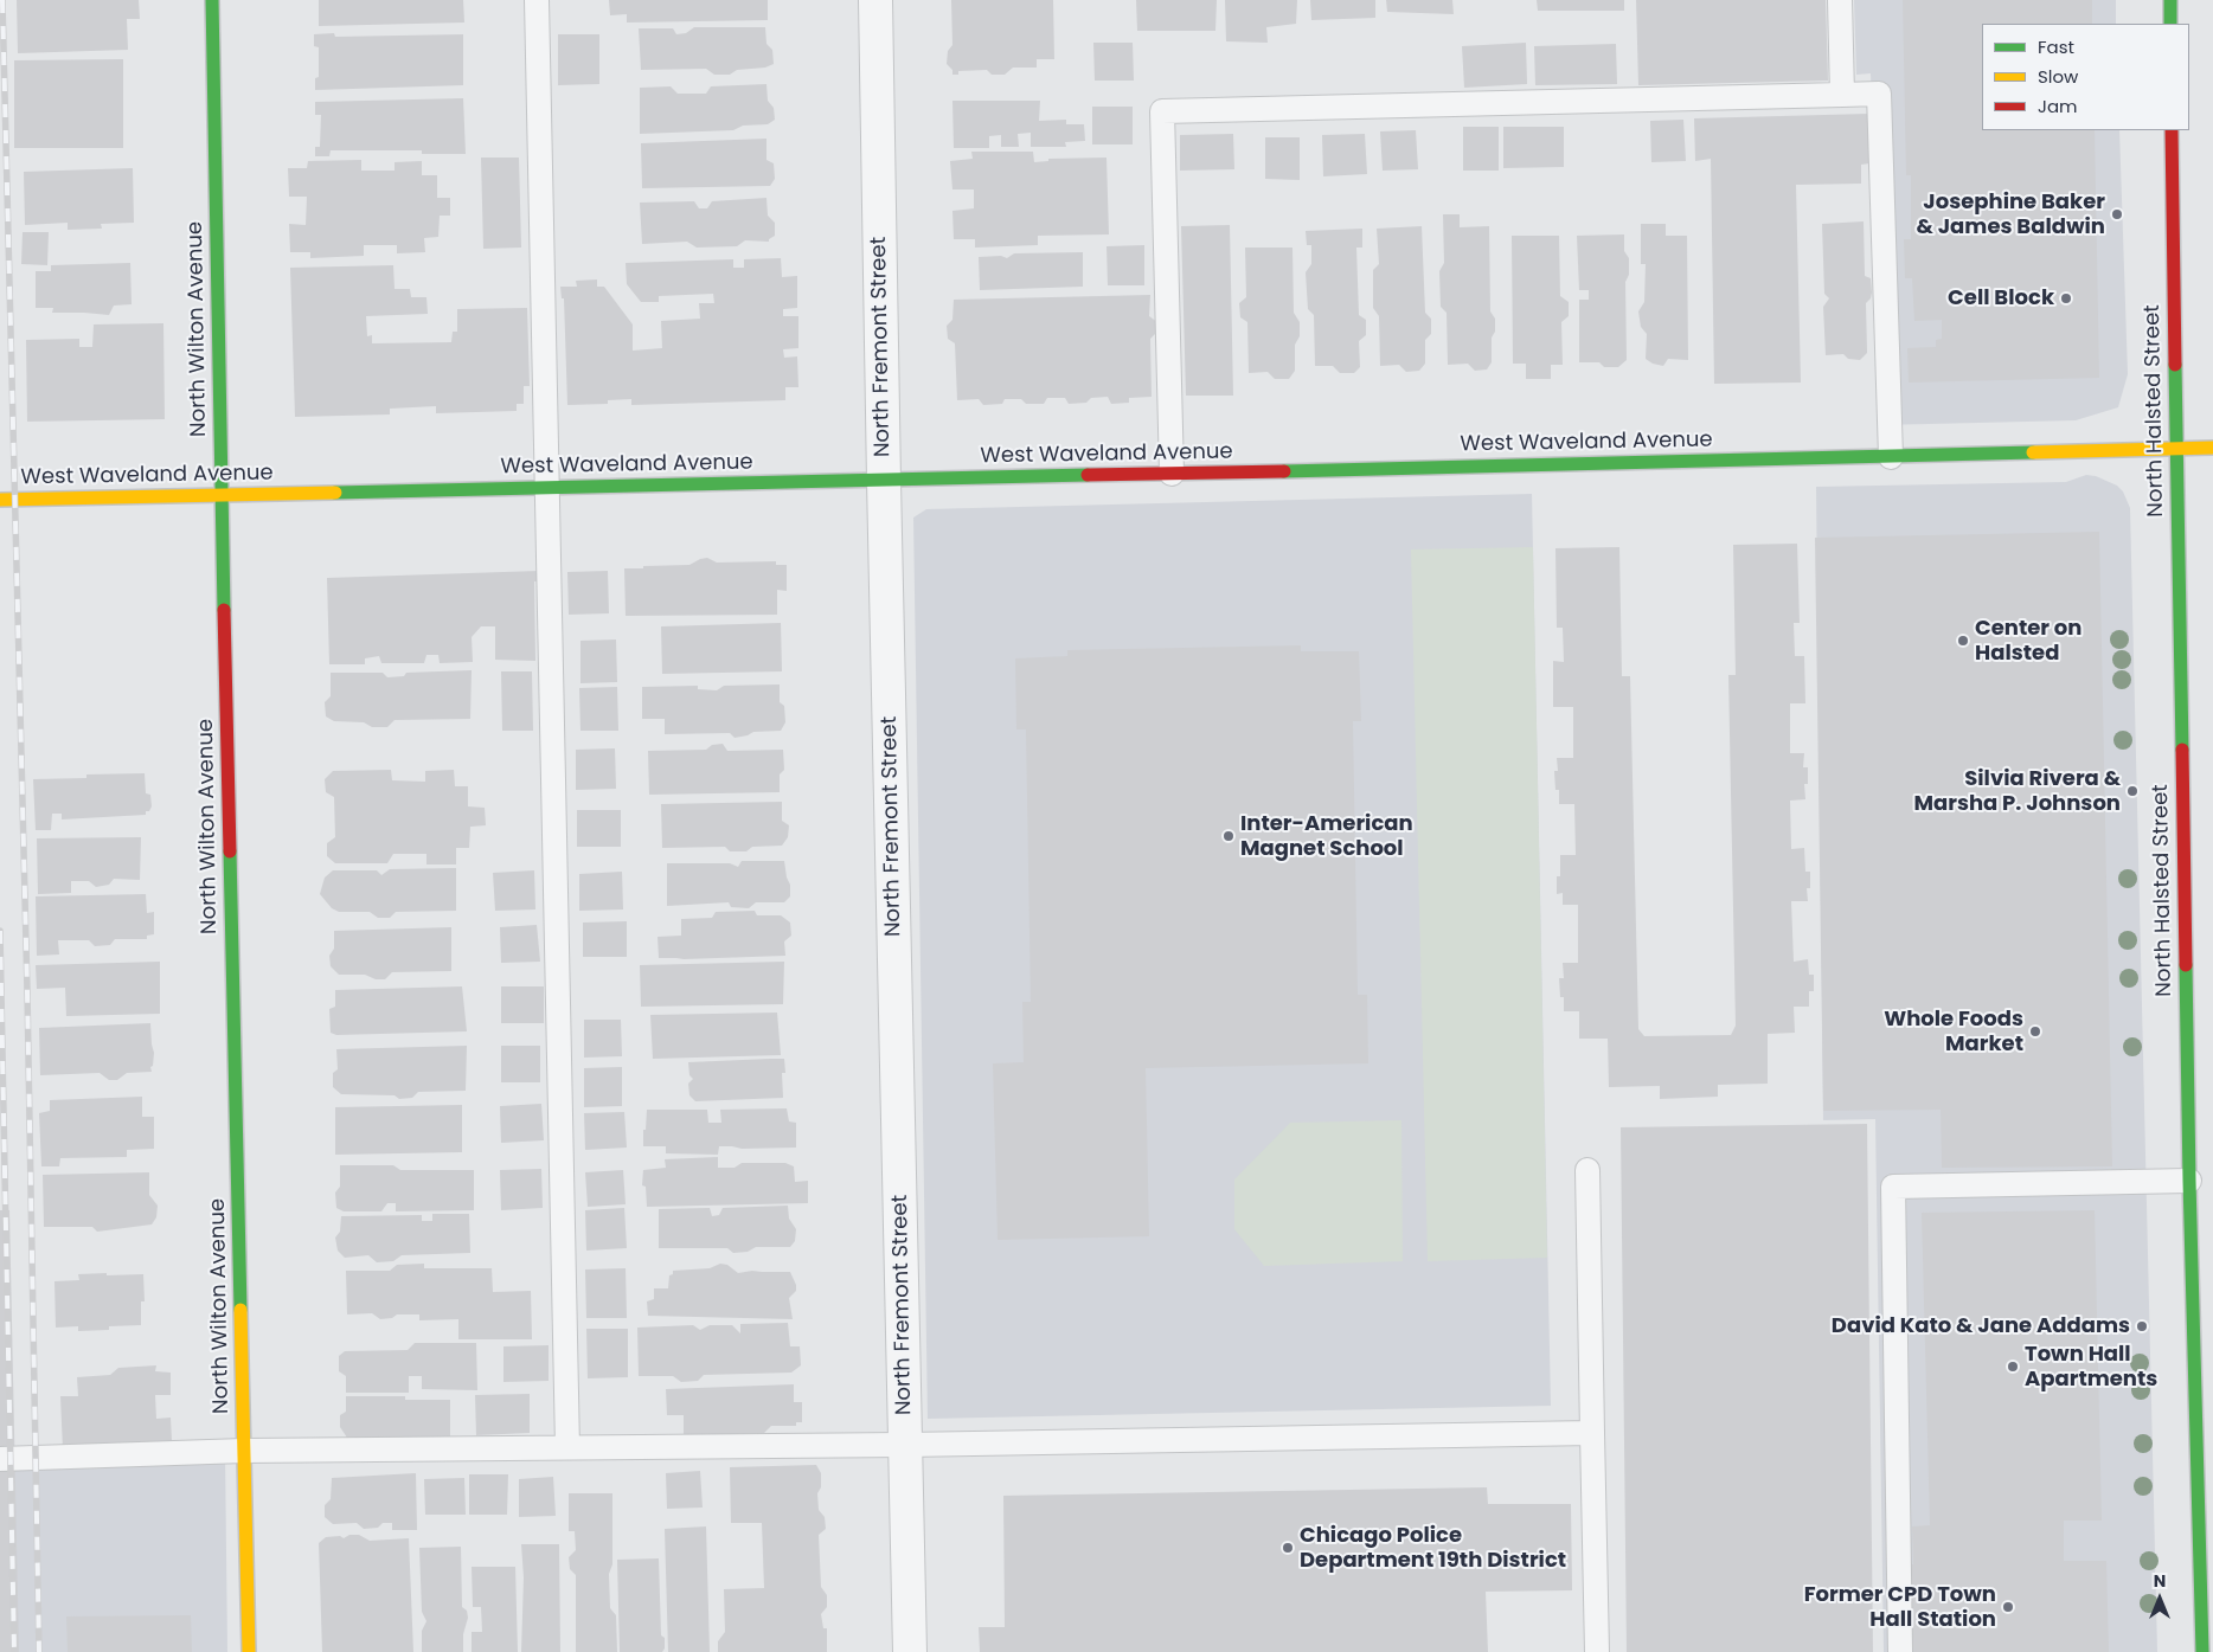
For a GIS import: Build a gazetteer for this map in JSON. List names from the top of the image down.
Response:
{
  "streets": {
    "street": [
      "North Wilton Avenue",
      "North Fremont Street",
      "North Halsted Street",
      "West Waveland Avenue"
    ]
  },
  "crossings": [
    ["North Wilton Avenue", "West Waveland Avenue"],
    ["North Fremont Street", "West Waveland Avenue"],
    ["North Halsted Street", "West Waveland Avenue"]
  ],
  "places": [
    "Josephine Baker & James Baldwin",
    "Cell Block",
    "Center on Halsted",
    "Silvia Rivera & Marsha P. Johnson",
    "Inter-American Magnet School",
    "Whole Foods Market",
    "David Kato & Jane Addams",
    "Town Hall Apartments",
    "Chicago Police Department 19th District",
    "Former CPD Town Hall Station"
  ],
  "legend": ["Fast", "Slow", "Jam"],
  "north": "top"
}
